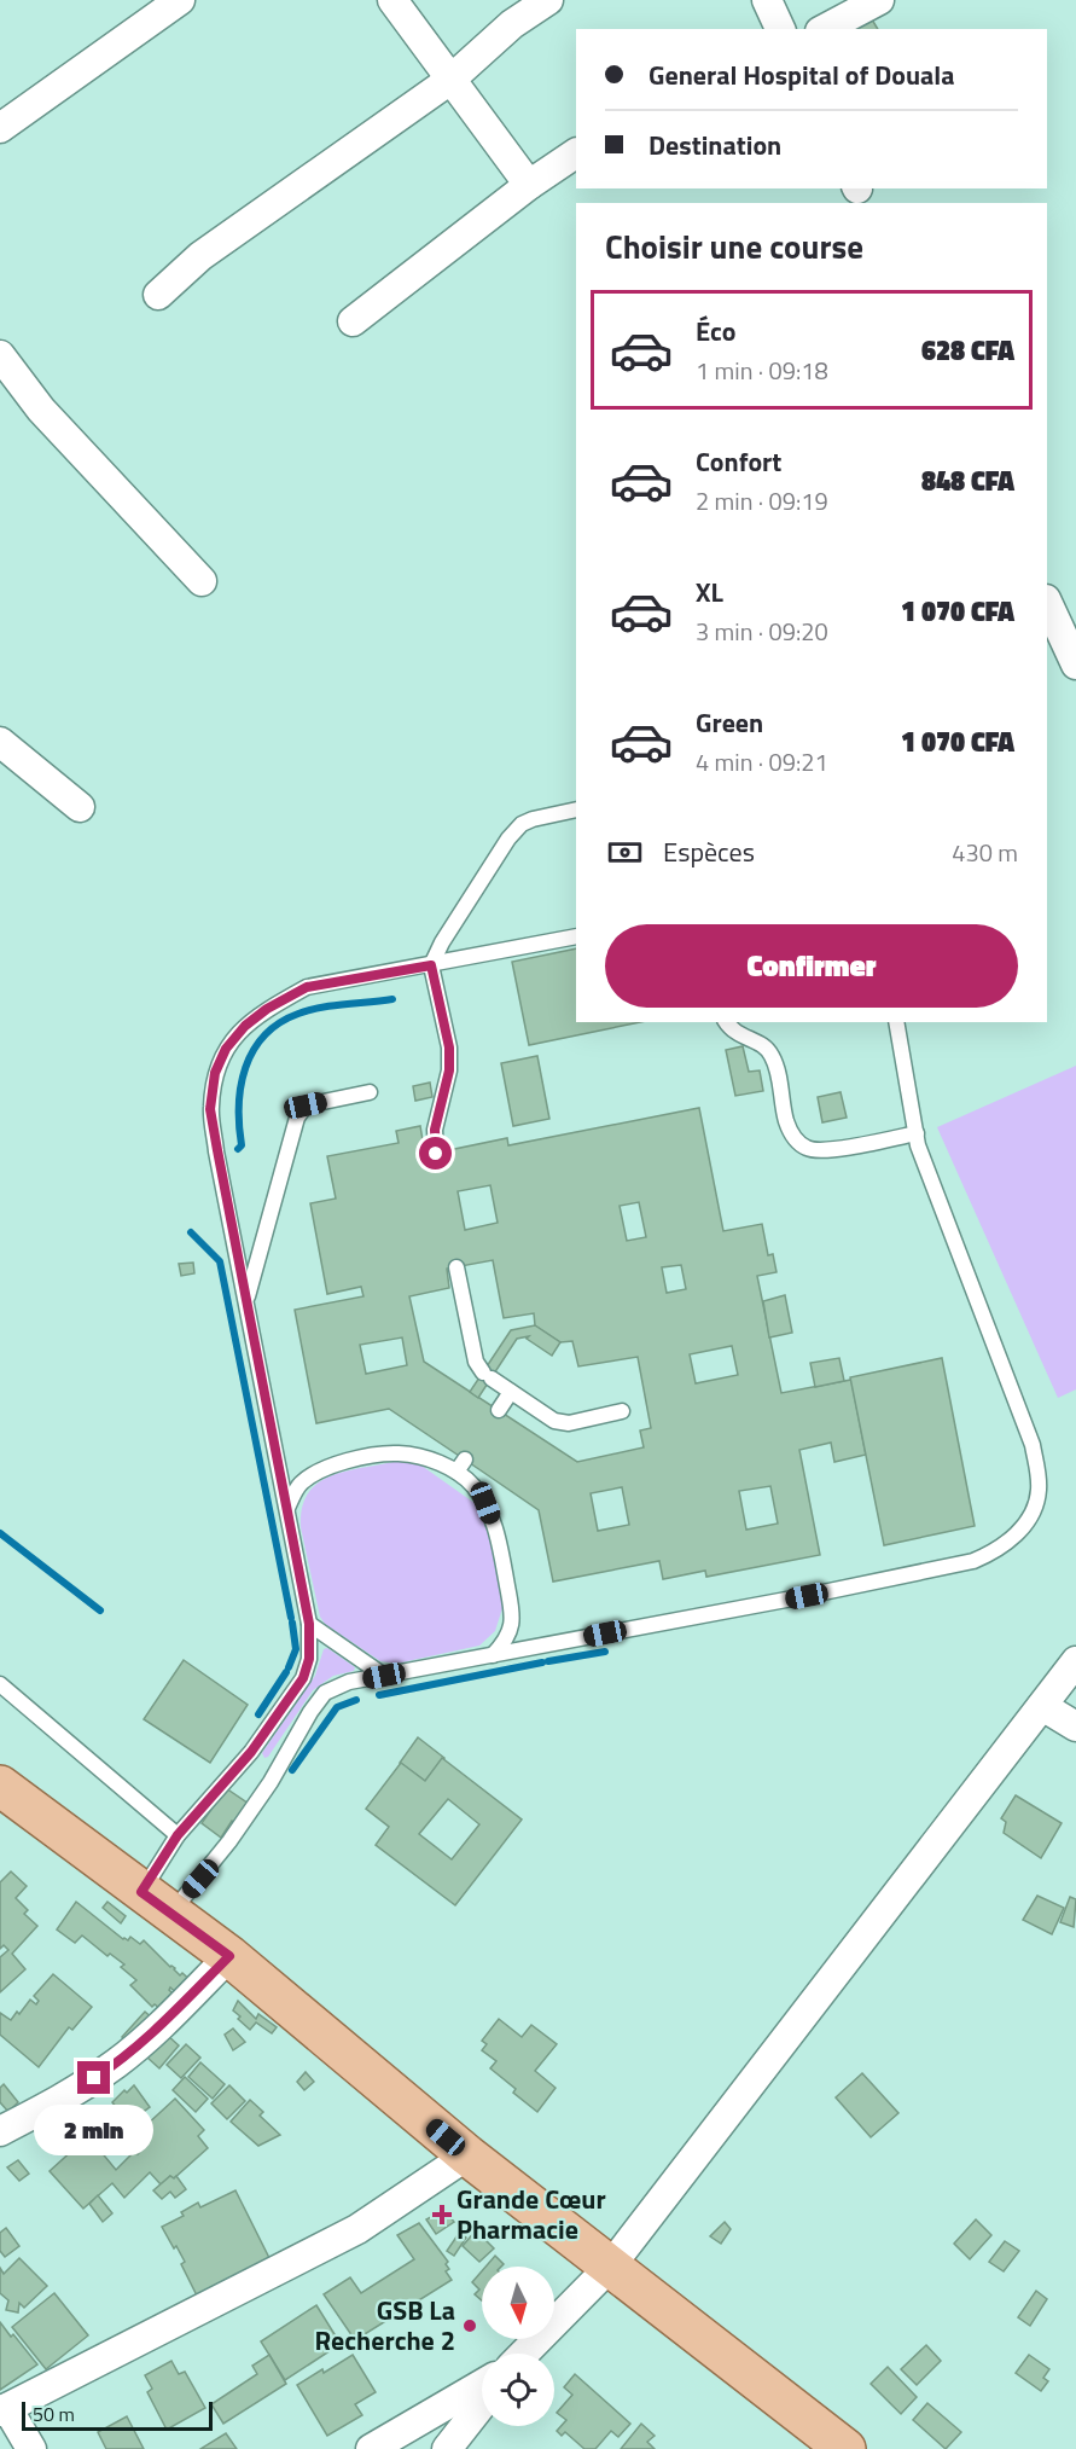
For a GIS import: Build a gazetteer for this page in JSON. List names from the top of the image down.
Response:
{
  "places": {
    "health": ["Grande Cœur Pharmacie"],
    "other": ["GSB La Recherche 2"]
  },
  "scale_bar": "50 m",
  "north": "bottom",
  "page": {
    "banner": ["General Hospital of Douala", "Destination"],
    "heading": "Choisir une course",
    "list": [
      {
        "name": "Éco",
        "note": "1 min · 09:18",
        "value": "628 CFA"
      },
      {
        "name": "Confort",
        "note": "2 min · 09:19",
        "value": "848 CFA"
      },
      {
        "name": "XL",
        "note": "3 min · 09:20",
        "value": "1 070 CFA"
      },
      {
        "name": "Green",
        "note": "4 min · 09:21",
        "value": "1 070 CFA"
      }
    ],
    "pay": ["Espèces", "430 m"],
    "buttons": "Confirmer",
    "bubble": "2 min",
    "scale": "50 m"
  }
}
